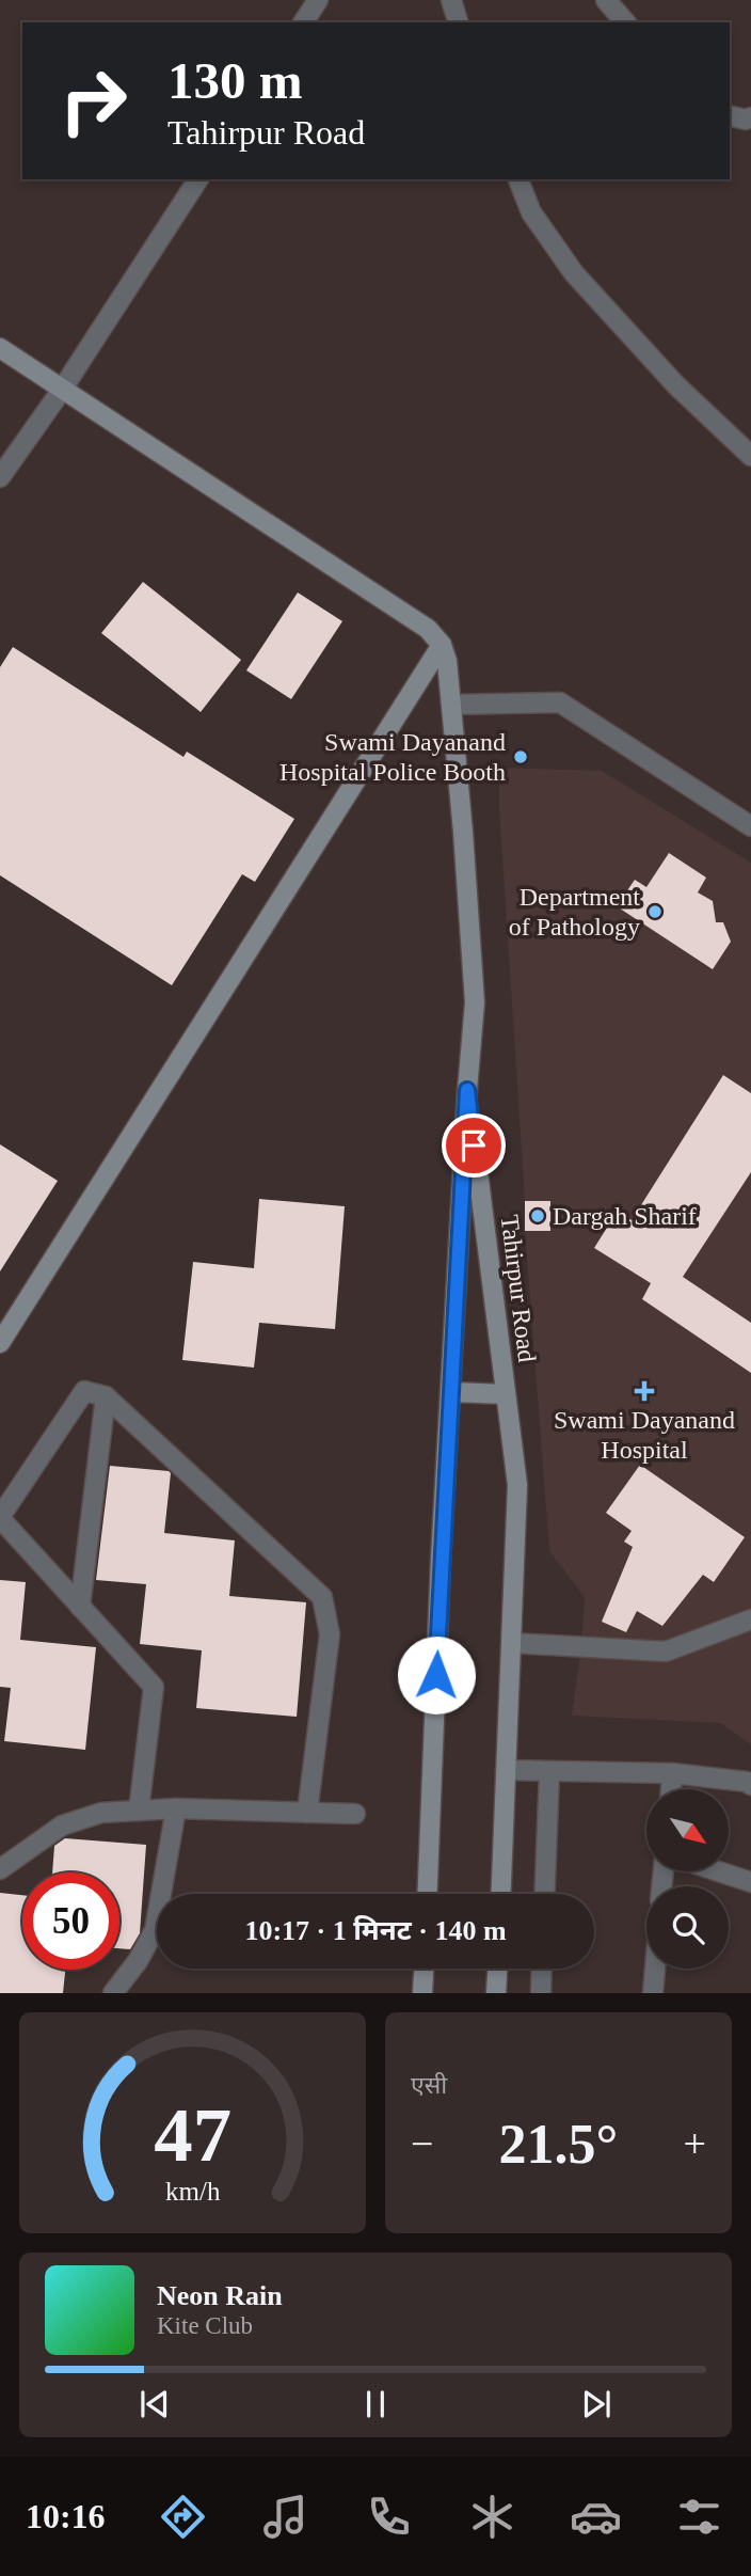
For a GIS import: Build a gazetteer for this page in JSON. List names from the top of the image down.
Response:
{
  "streets": {
    "main road": ["Tahirpur Road"]
  },
  "places": {
    "other": ["Swami Dayanand Hospital Police Booth", "Department of Pathology", "Dargah Sharif"],
    "health": ["Swami Dayanand Hospital"]
  },
  "north": "bottom right",
  "page": {
    "turn": ["130 m", "Tahirpur Road"],
    "limit": "50",
    "trip": "10:17 · 1 मिनट · 140 m",
    "tile": "एसी",
    "heat": ["−", "21.5°", "+"],
    "song": ["Neon Rain", "Kite Club"],
    "tabs": "10:16",
    "gauge": ["47", "km/h"]
  }
}
